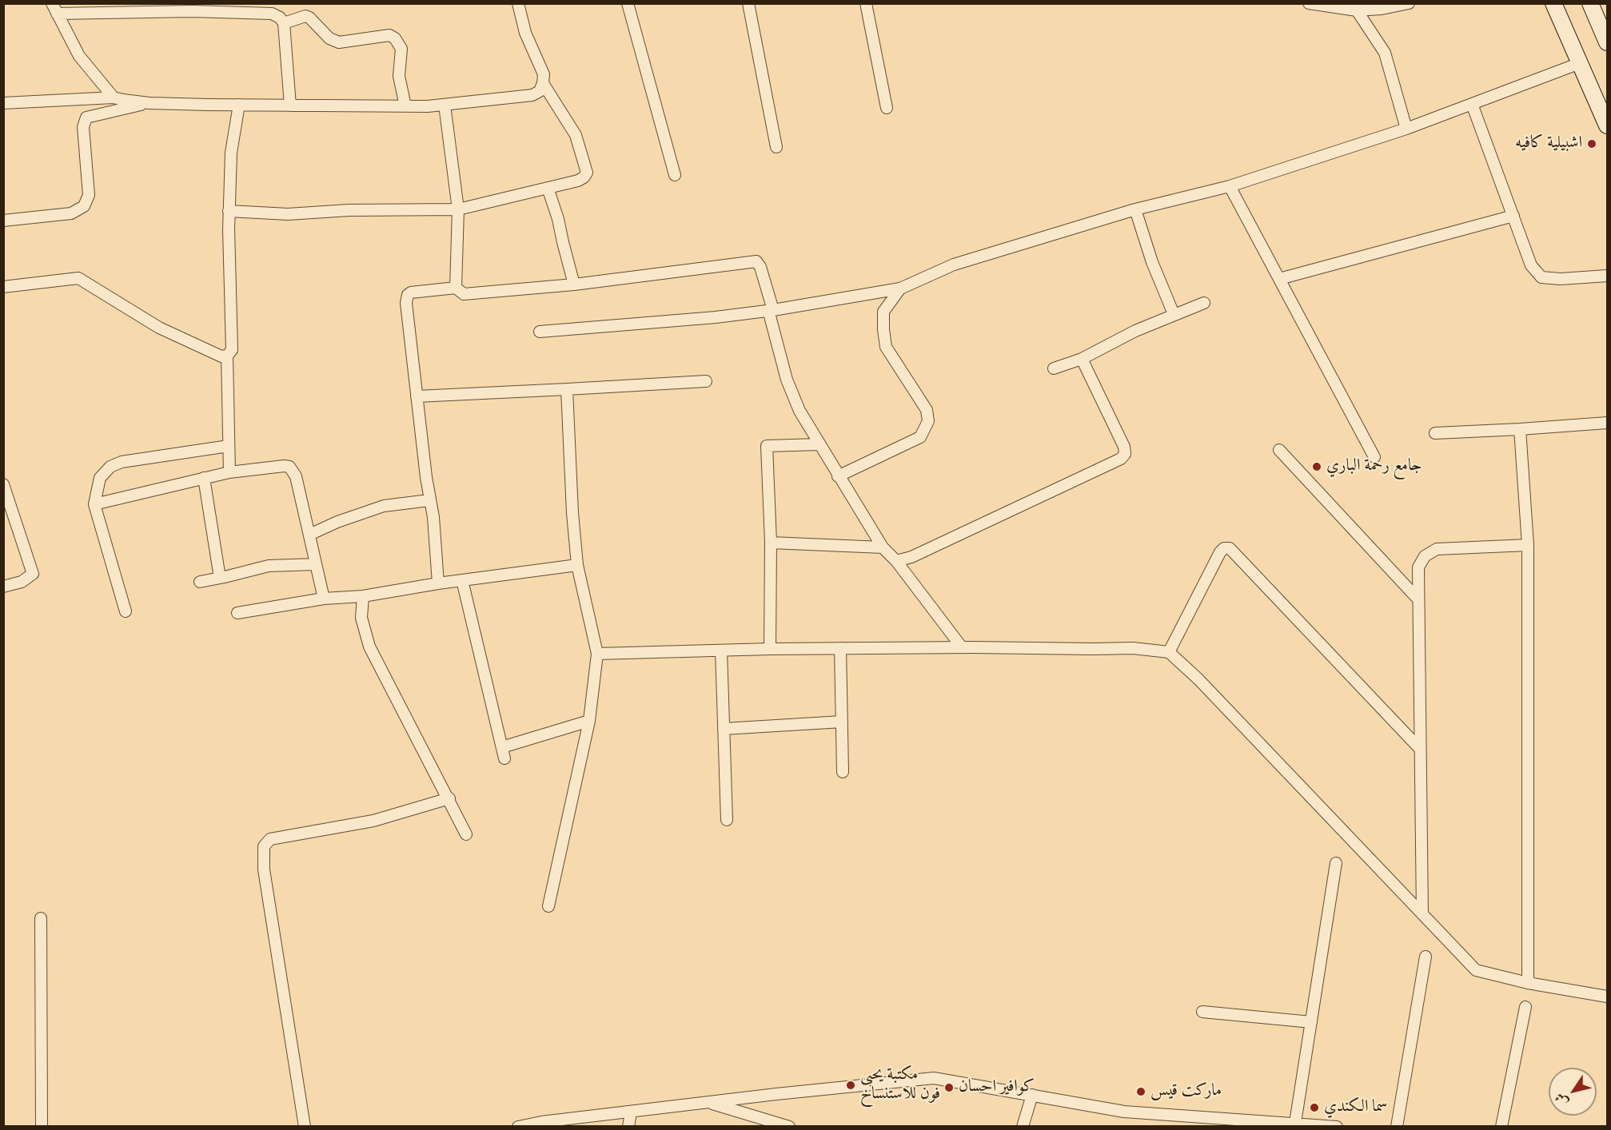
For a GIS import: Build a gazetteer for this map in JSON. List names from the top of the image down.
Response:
{
  "places": [
    "اشبيلية كافيه",
    "جامع رحمة الباري",
    "مكتبة يحيى فون للاستنساخ",
    "كوافير احسان",
    "ماركت قيس",
    "سما الكندي"
  ],
  "north": "bottom left"
}
